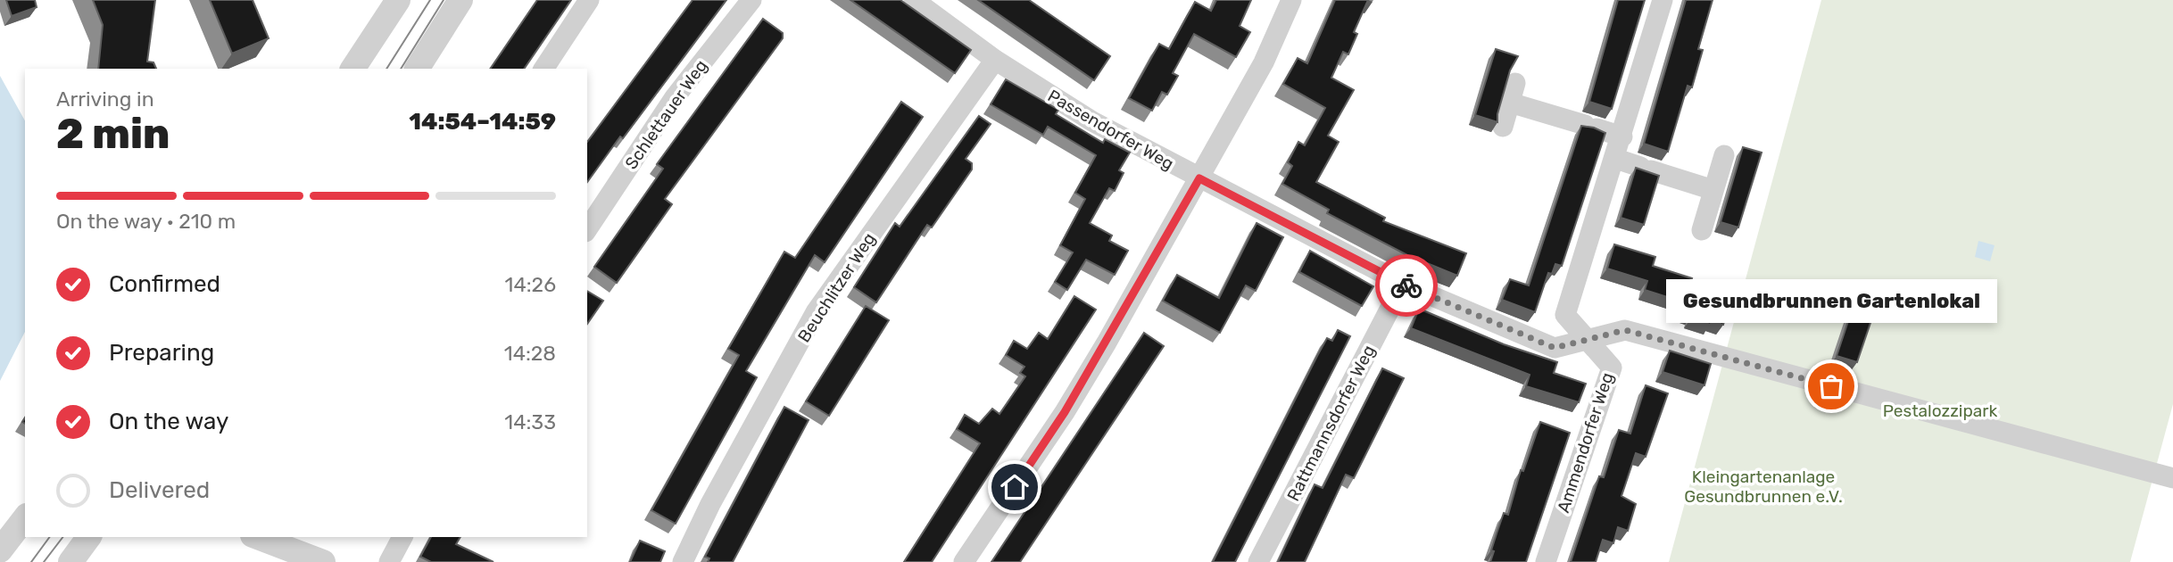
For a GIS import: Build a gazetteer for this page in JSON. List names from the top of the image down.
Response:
{
  "streets": {
    "street": [
      "Schlettauer Weg",
      "Passendorfer Weg",
      "Beuchlitzer Weg",
      "Rattmannsdorfer Weg",
      "Ammendorfer Weg"
    ]
  },
  "crossings": [
    ["Passendorfer Weg", "Beuchlitzer Weg"],
    ["Passendorfer Weg", "Rattmannsdorfer Weg"],
    ["Passendorfer Weg", "Ammendorfer Weg"]
  ],
  "parks": ["Pestalozzipark", "Kleingartenanlage Gesundbrunnen e.V."],
  "places": ["Gesundbrunnen Gartenlokal"],
  "page": {
    "heading": ["2 min", "Arriving in", "14:54–14:59"],
    "bar": "On the way · 210 m",
    "list": [
      ["Confirmed", "14:26"],
      ["Preparing", "14:28"],
      ["On the way", "14:33"],
      "Delivered"
    ],
    "bubble": "Gesundbrunnen Gartenlokal"
  }
}
